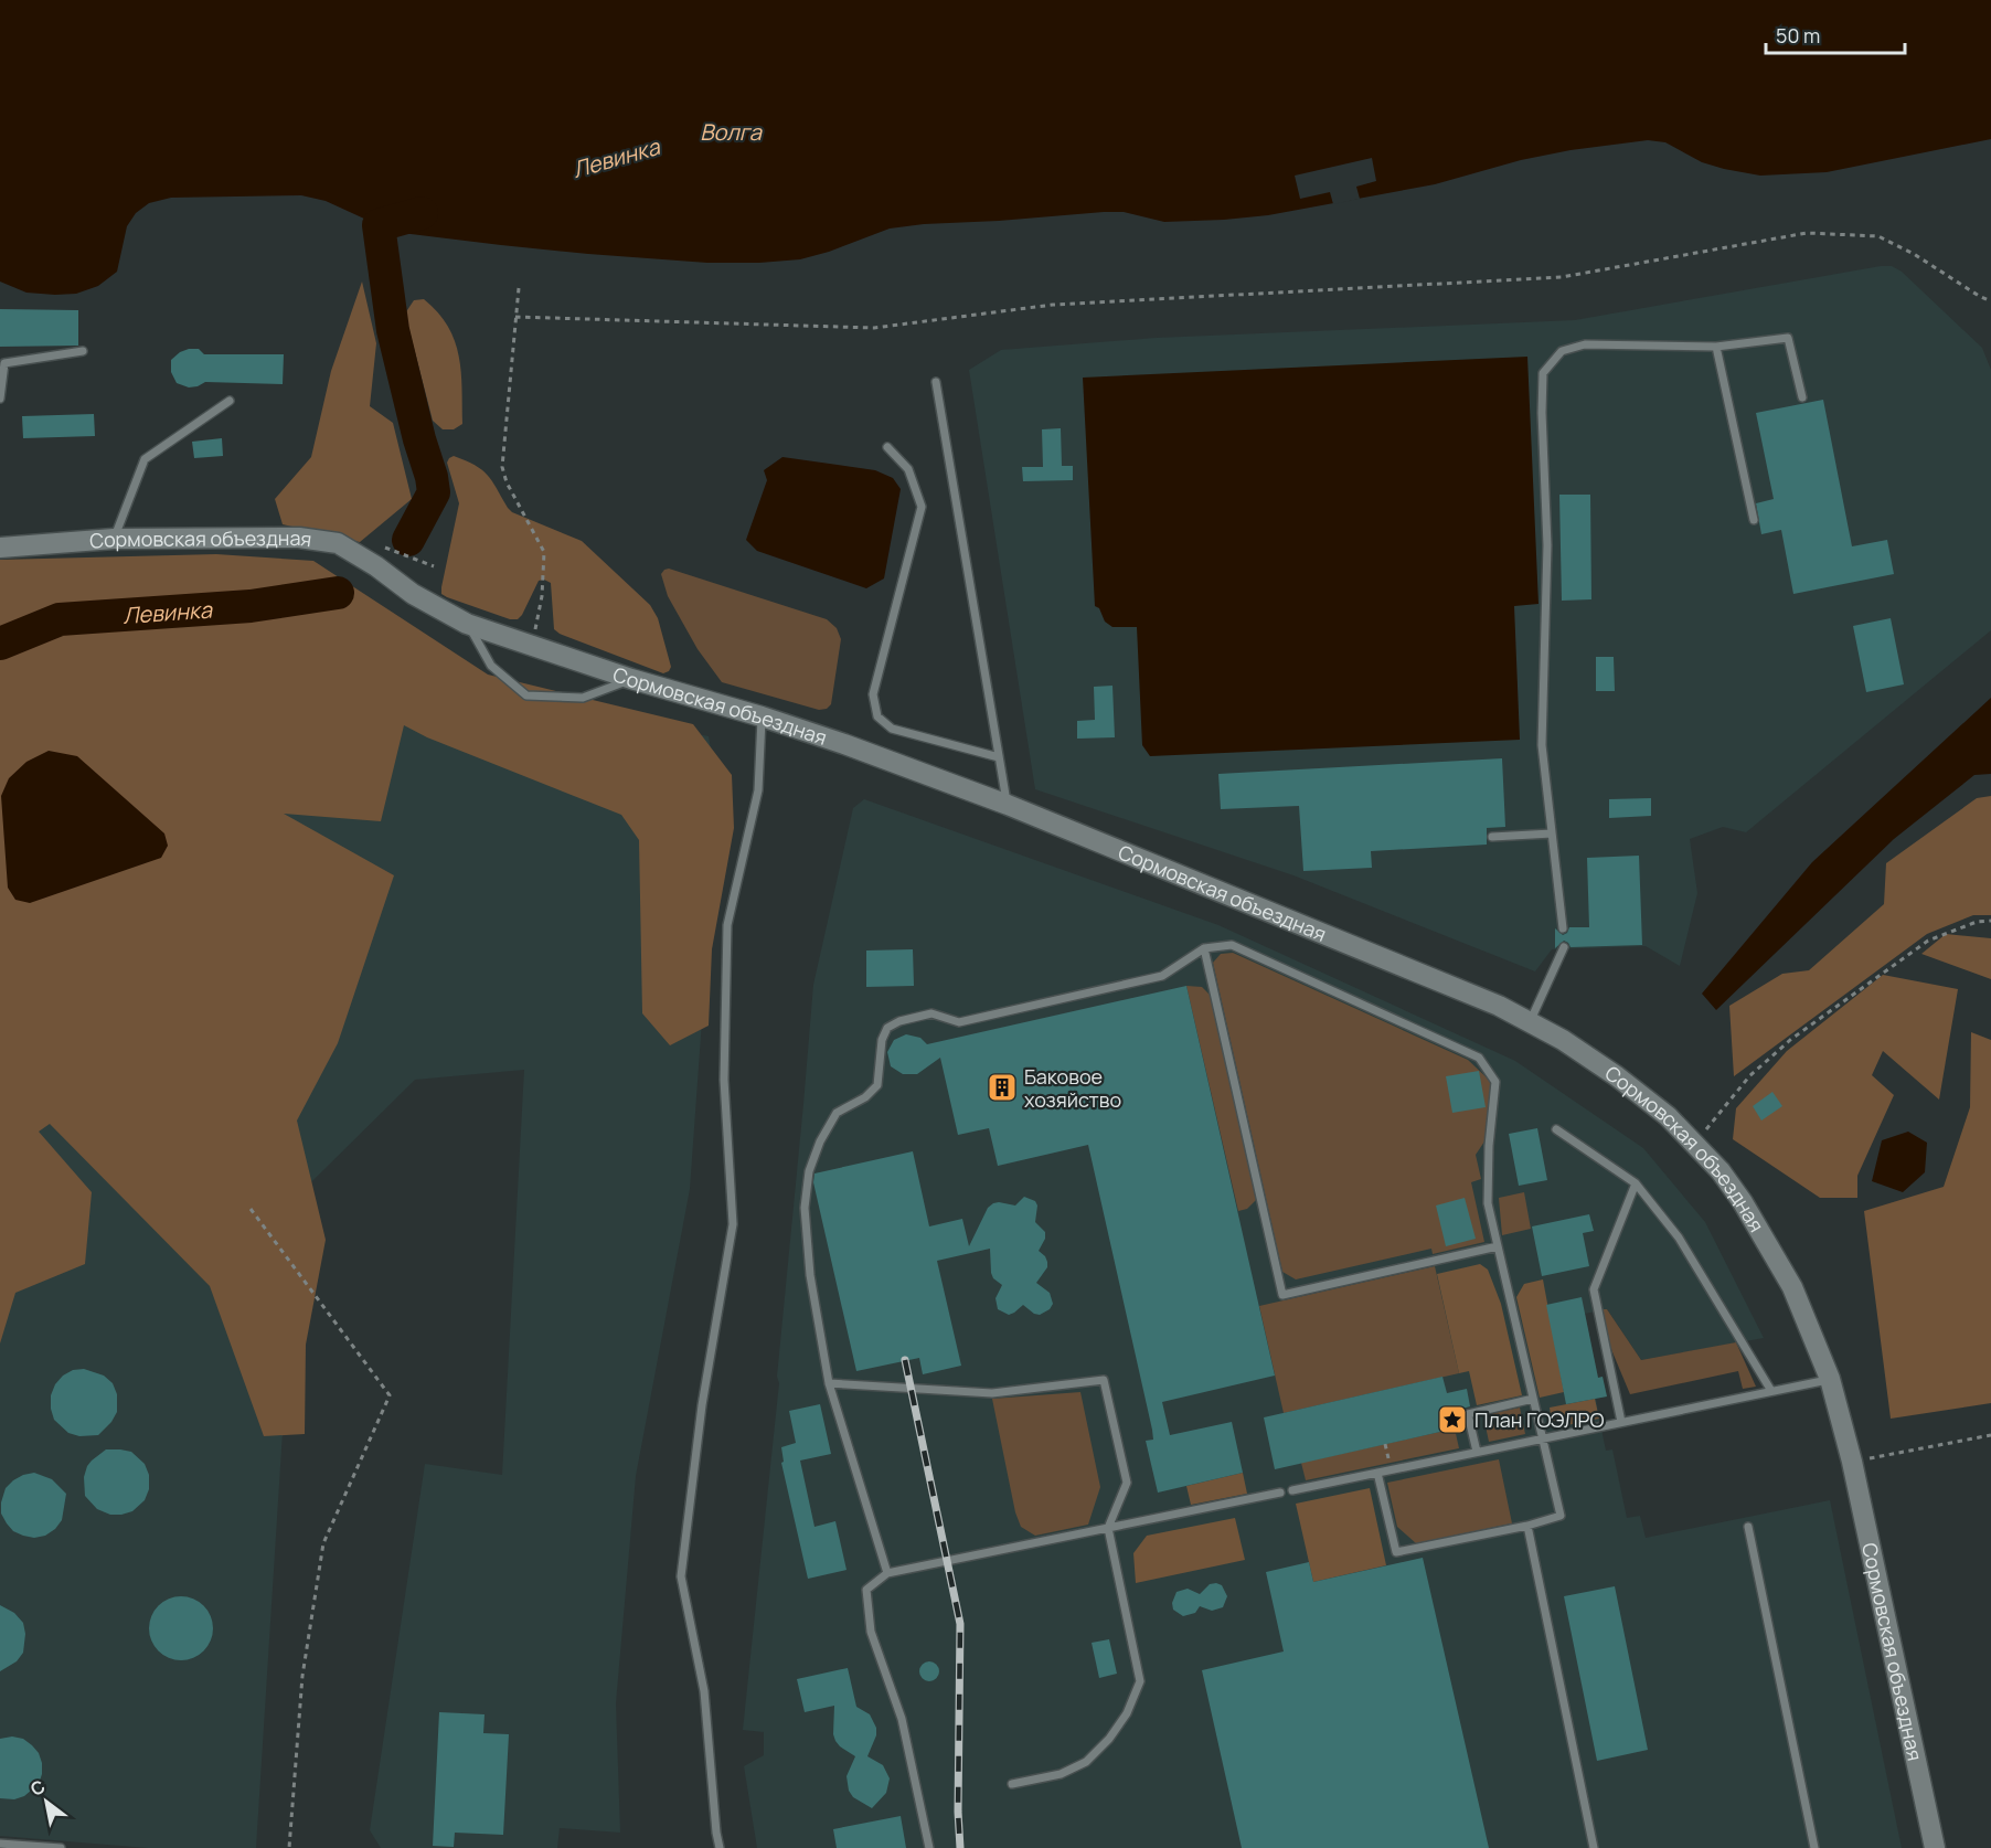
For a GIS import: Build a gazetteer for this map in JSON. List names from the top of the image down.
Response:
{
  "streets": {
    "street": ["Сормовская объездная"]
  },
  "water": ["Волга", "Левинка"],
  "places": {
    "building": ["Баковое хозяйство"],
    "place": ["План ГОЭЛРО"]
  },
  "scale_bar": "50 m",
  "north": "top left"
}
